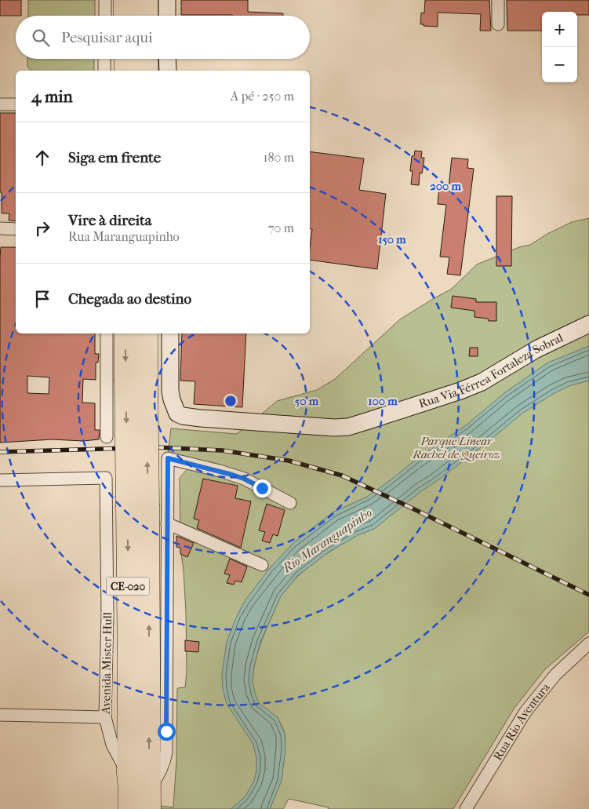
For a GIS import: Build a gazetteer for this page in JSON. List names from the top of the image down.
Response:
{
  "streets": {
    "highway": ["CE-020"],
    "main road": ["Rua Via Férrea Fortaleza Sobral"],
    "street": ["Avenida Mister Hull", "Rua Rio Aventura"]
  },
  "crossings": [
    ["CE-020", "Avenida Mister Hull"]
  ],
  "water": ["Rio Maranguapinho"],
  "parks": ["Parque Linear Rachel de Queiroz"],
  "page": {
    "map_buttons": ["+", "−"],
    "search": "Pesquisar aqui",
    "heading": ["4 min", "A pé · 250 m"],
    "list": [
      ["Siga em frente", "180 m"],
      ["Vire à direita", "Rua Maranguapinho", "70 m"],
      "Chegada ao destino"
    ]
  },
  "rings": [
    "200 m",
    "150 m",
    "50 m",
    "100 m"
  ]
}
